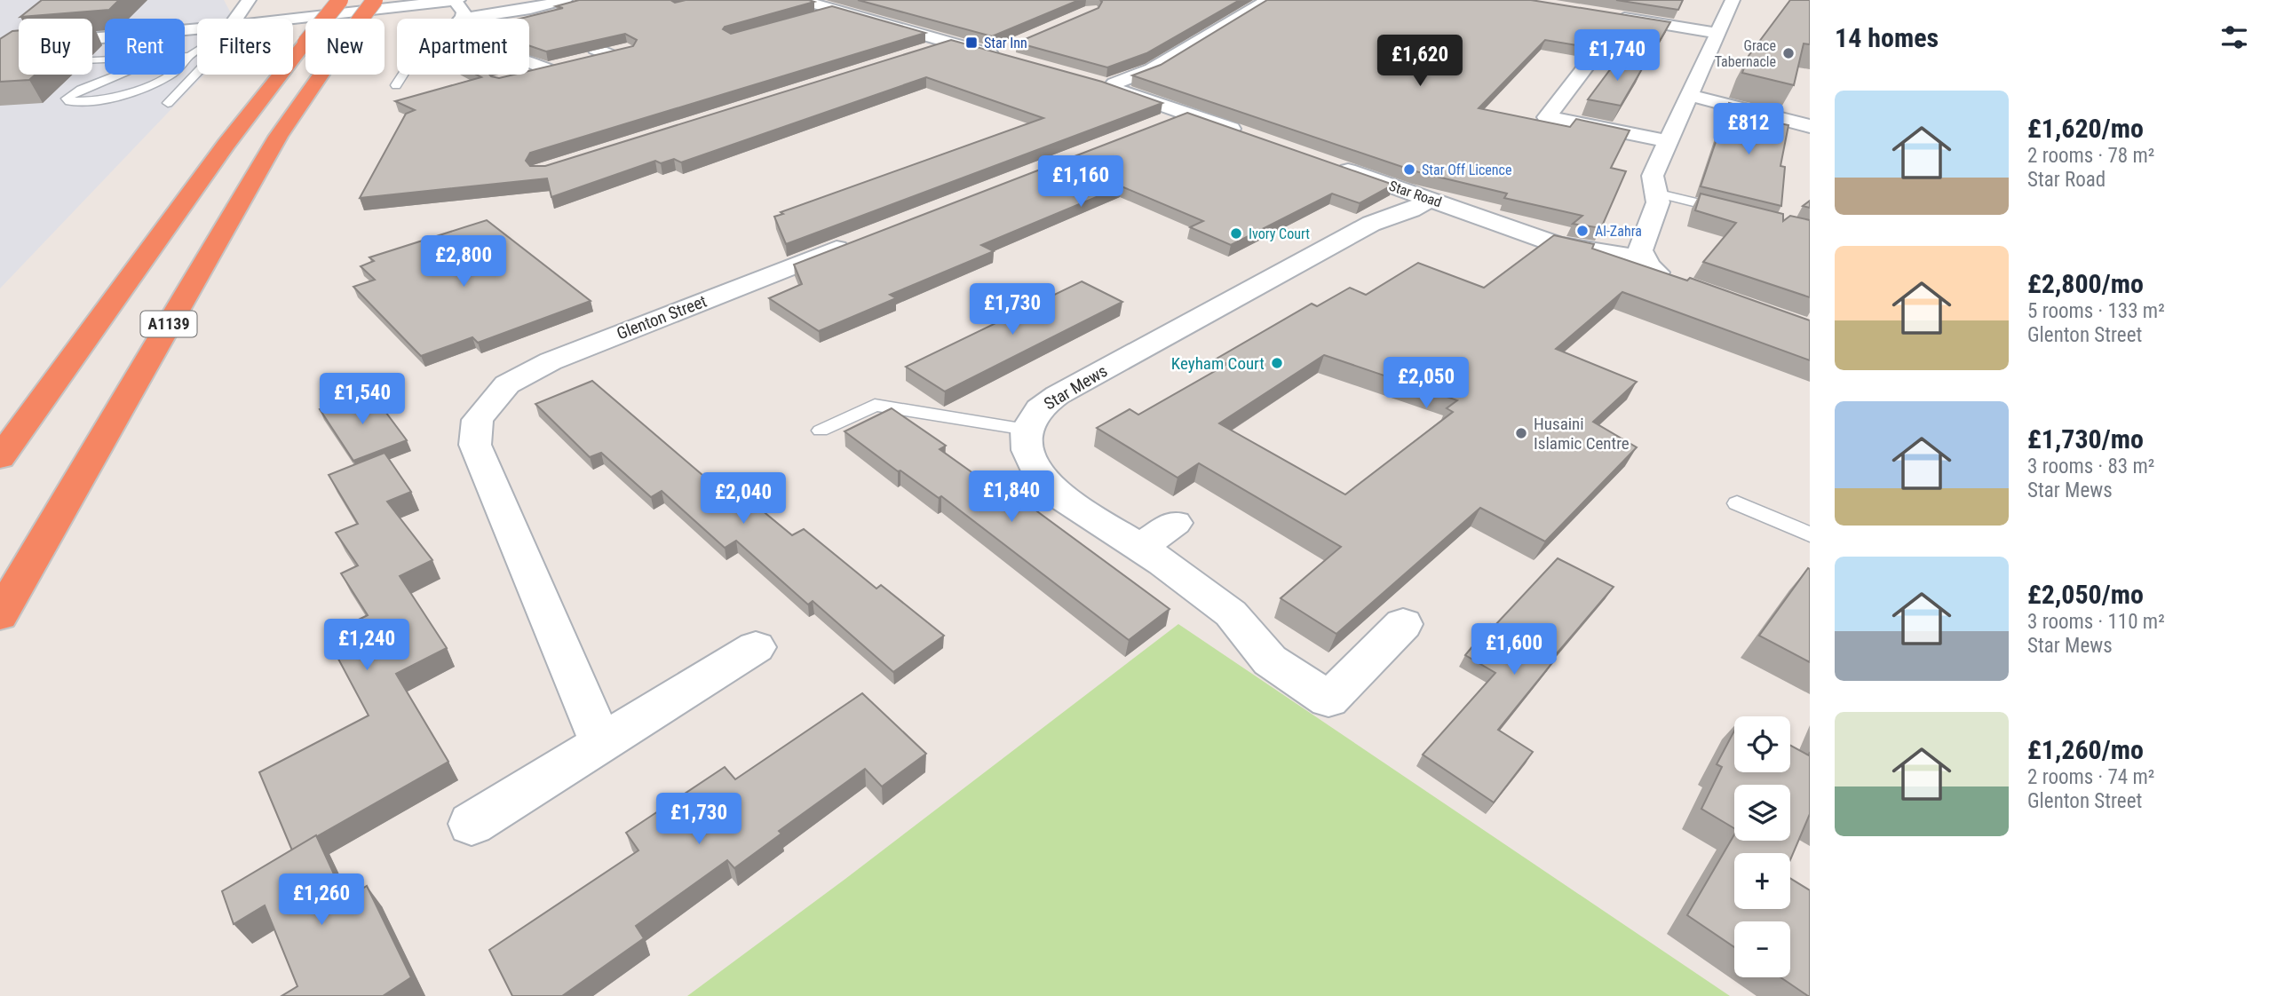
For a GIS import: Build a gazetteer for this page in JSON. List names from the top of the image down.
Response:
{
  "streets": {
    "highway": ["A1139"],
    "street": ["Star Road", "Glenton Street", "Star Mews"]
  },
  "crossings": [
    ["Star Road", "Star Mews"]
  ],
  "places": {
    "transit": ["Star Inn"],
    "other": [
      "Grace Tabernacle",
      "Star Off Licence",
      "Al-Zahra",
      "Ivory Court",
      "Keyham Court",
      "Husaini Islamic Centre"
    ]
  },
  "page": {
    "heading": "14 homes",
    "chip": [
      "Buy",
      "Rent",
      "Filters",
      "New",
      "Apartment"
    ],
    "price": [
      "£1,740",
      "£1,620",
      "£812",
      "£1,160",
      "£2,800",
      "£1,730",
      "£2,050",
      "£1,540",
      "£1,840",
      "£2,040",
      "£1,240",
      "£1,600",
      "£1,730",
      "£1,260"
    ],
    "list": [
      {
        "name": "£1,620/mo",
        "note": "2 rooms · 78 m² · Star Road"
      },
      {
        "name": "£2,800/mo",
        "note": "5 rooms · 133 m² · Glenton Street"
      },
      {
        "name": "£1,730/mo",
        "note": "3 rooms · 83 m² · Star Mews"
      },
      {
        "name": "£2,050/mo",
        "note": "3 rooms · 110 m² · Star Mews"
      },
      {
        "name": "£1,260/mo",
        "note": "2 rooms · 74 m² · Glenton Street"
      }
    ],
    "map_buttons": ["+", "−"]
  }
}
